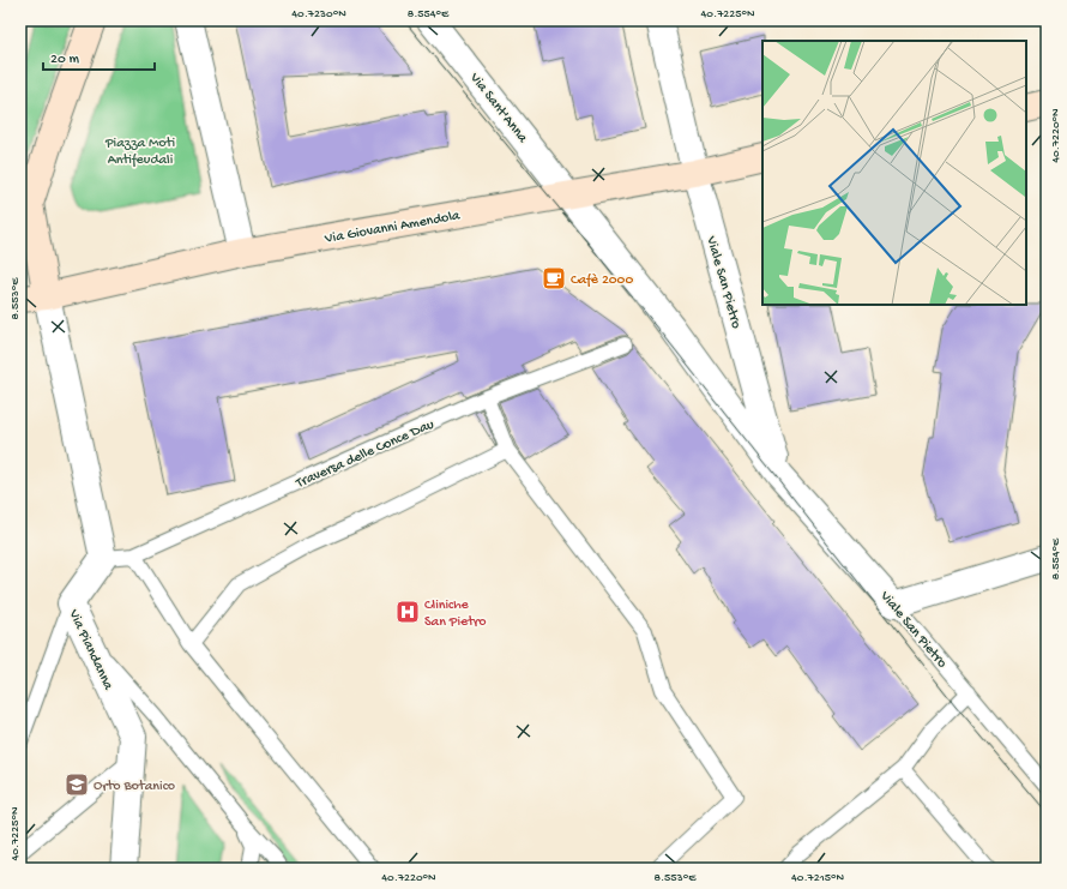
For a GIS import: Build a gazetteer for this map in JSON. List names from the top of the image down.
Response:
{
  "streets": {
    "main road": ["Via Giovanni Amendola"],
    "street": ["Via Sant'Anna", "Viale San Pietro", "Via Piandanna"],
    "lane": ["Traversa delle Conce Dau"]
  },
  "crossings": [
    ["Via Sant'Anna", "Via Giovanni Amendola"],
    ["Via Sant'Anna", "Viale San Pietro"],
    ["Via Giovanni Amendola", "Viale San Pietro"],
    ["Traversa delle Conce Dau", "Via Piandanna"]
  ],
  "parks": ["Piazza Moti Antifeudali"],
  "places": {
    "cafe": ["Cafè 2000"],
    "hospital": ["Cliniche San Pietro"],
    "school or university": ["Orto Botanico"]
  },
  "scale_bar": "20 m",
  "coordinates": [
    "40.7230°N",
    "8.554°E",
    "40.7225°N",
    "40.7220°N",
    "8.553°E",
    "40.7215°N"
  ]
}
